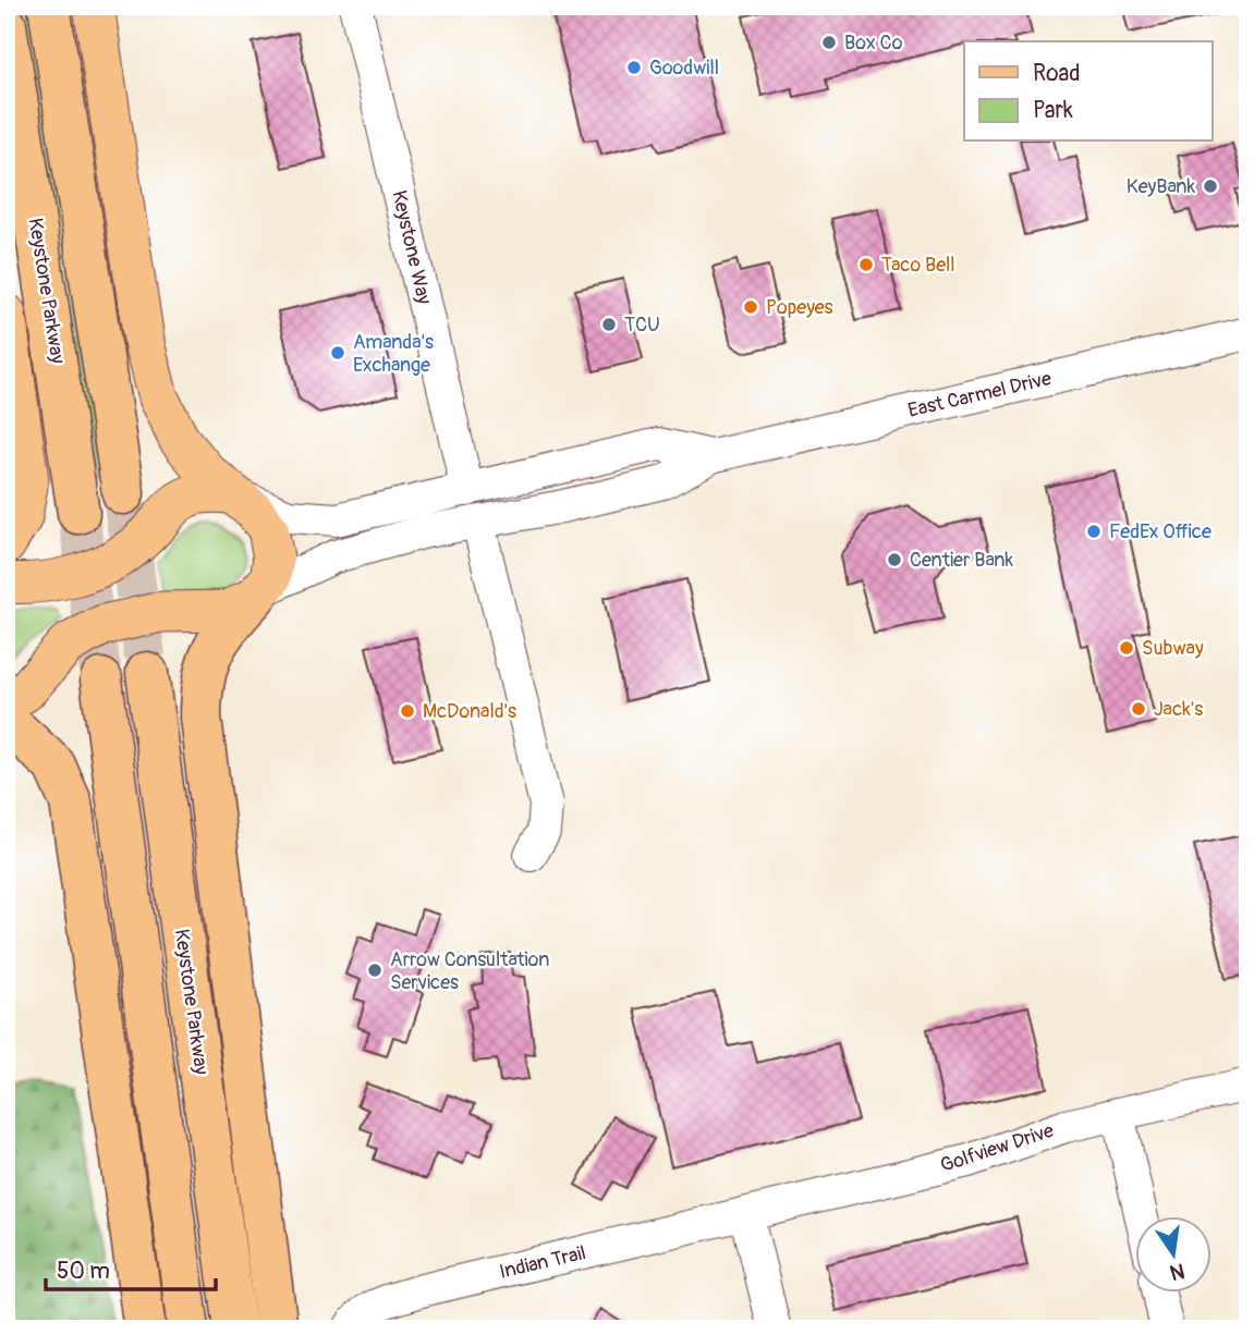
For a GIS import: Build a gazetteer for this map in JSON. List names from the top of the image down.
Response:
{
  "streets": {
    "highway": ["Keystone Parkway"],
    "street": [
      "Keystone Way",
      "East Carmel Drive",
      "Golfview Drive",
      "Indian Trail"
    ]
  },
  "crossings": [
    ["Keystone Way", "East Carmel Drive"],
    ["Golfview Drive", "Indian Trail"]
  ],
  "places": [
    "Box Co",
    "Goodwill",
    "KeyBank",
    "Taco Bell",
    "Popeyes",
    "TCU",
    "Amanda's Exchange",
    "FedEx Office",
    "Centier Bank",
    "Subway",
    "Jack's",
    "McDonald's",
    "Arrow Consultation Services"
  ],
  "legend": ["Road", "Park"],
  "scale_bar": "50 m",
  "north": "bottom"
}
